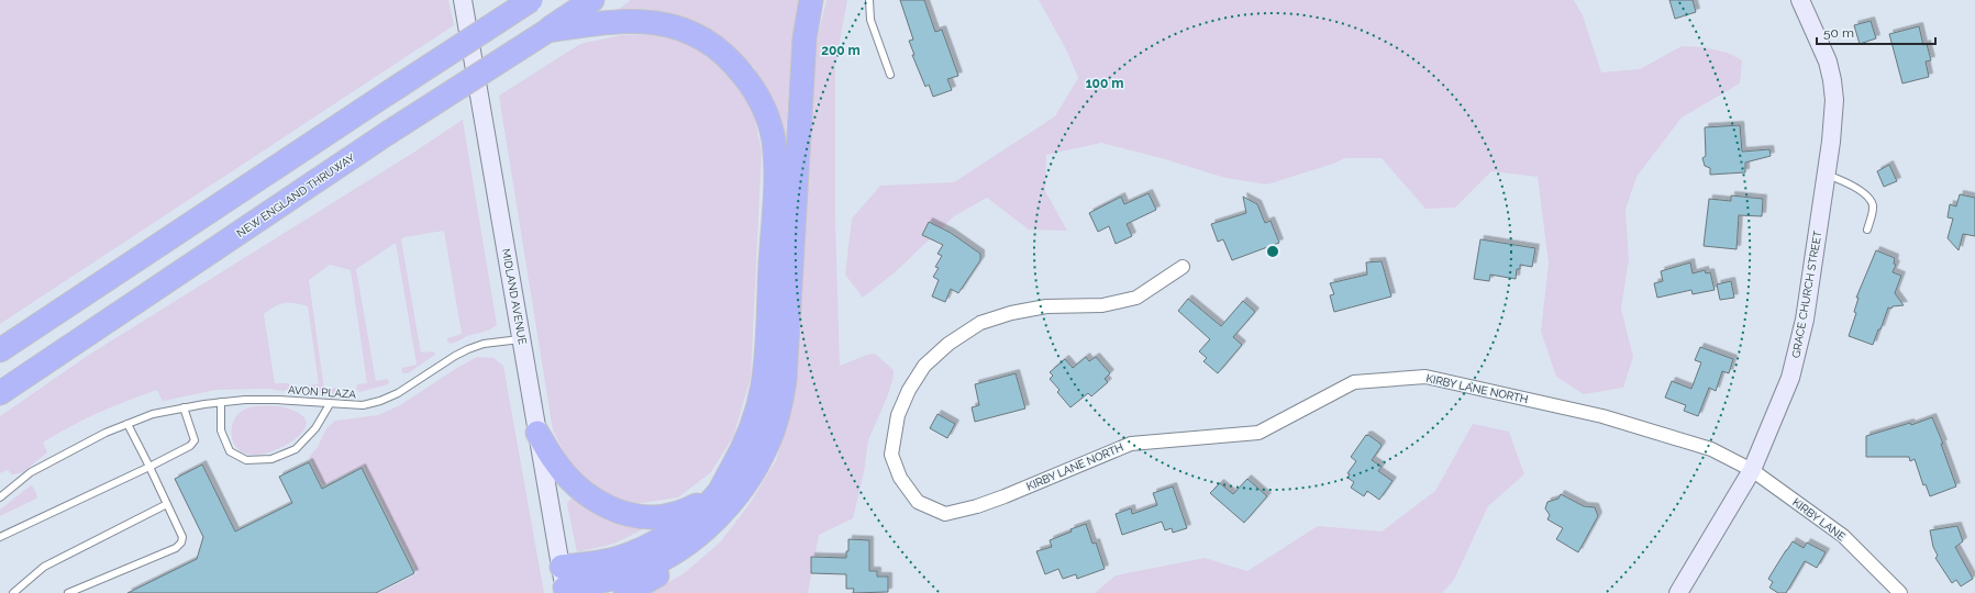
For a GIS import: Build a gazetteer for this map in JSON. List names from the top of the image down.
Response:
{
  "streets": {
    "highway": ["NEW ENGLAND THRUWAY"],
    "street": [
      "GRACE CHURCH STREET",
      "MIDLAND AVENUE",
      "KIRBY LANE NORTH",
      "KIRBY LANE"
    ],
    "lane": ["AVON PLAZA"]
  },
  "crossings": [
    ["GRACE CHURCH STREET", "KIRBY LANE NORTH"],
    ["GRACE CHURCH STREET", "KIRBY LANE"],
    ["MIDLAND AVENUE", "AVON PLAZA"],
    ["KIRBY LANE NORTH", "KIRBY LANE"]
  ],
  "scale_bar": "50 m",
  "rings": ["200 m", "100 m"]
}
